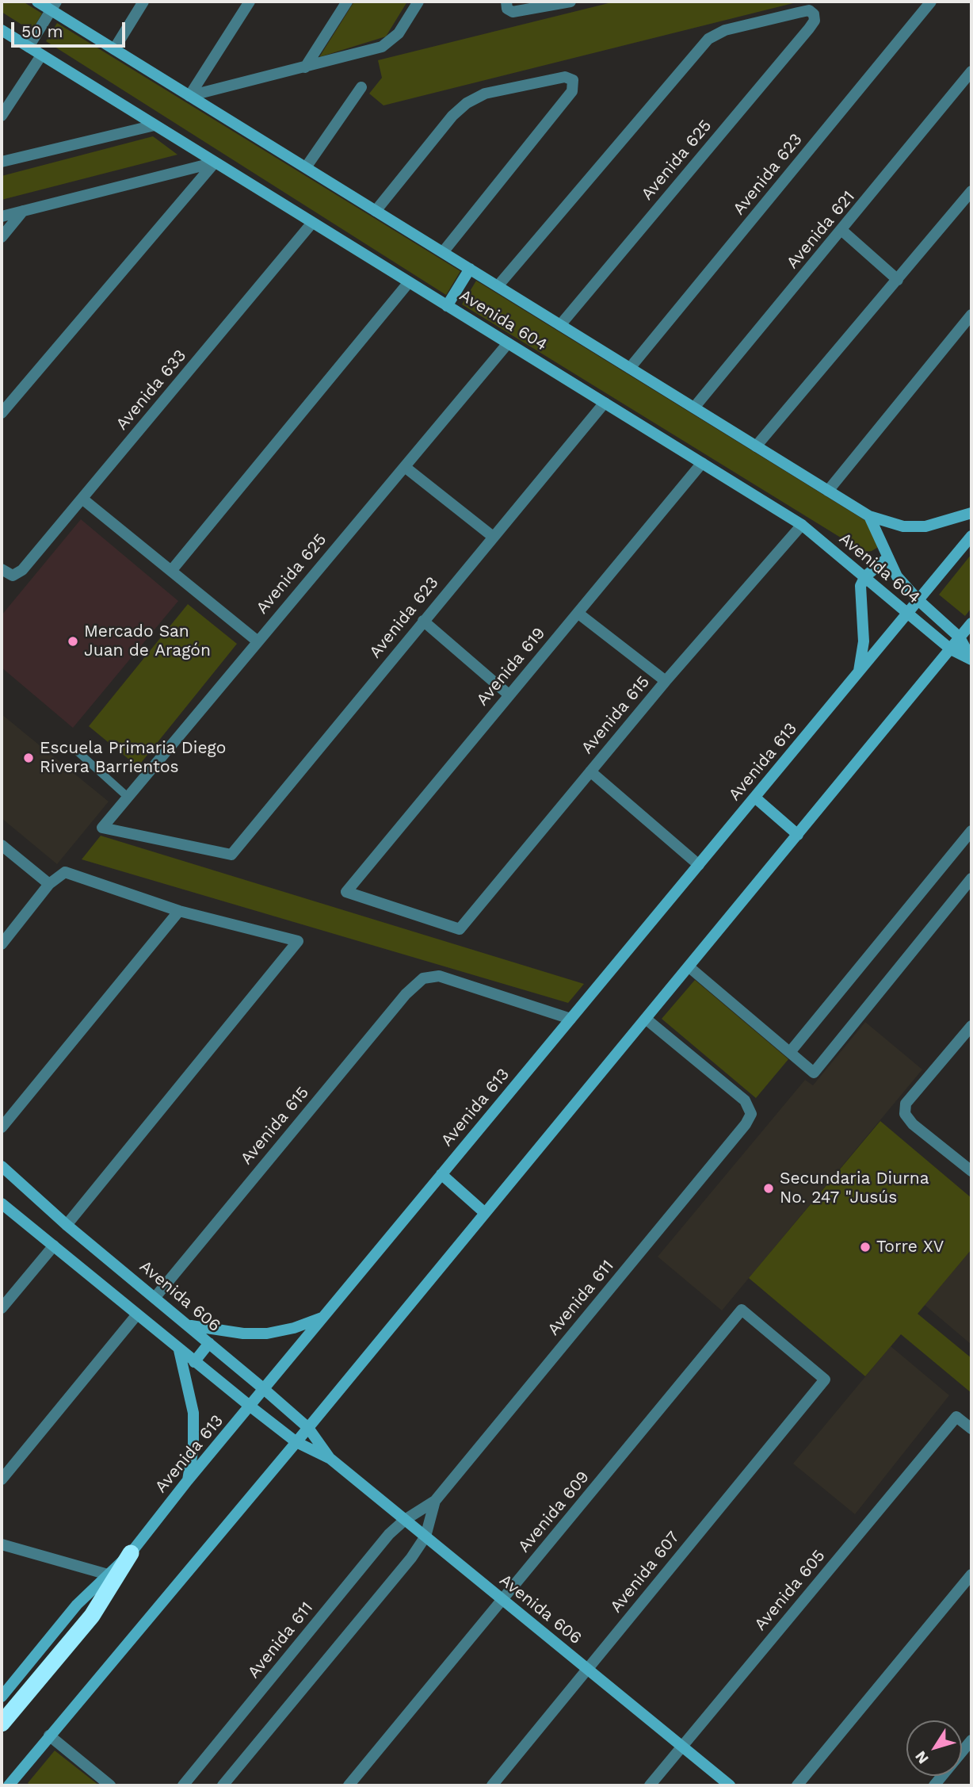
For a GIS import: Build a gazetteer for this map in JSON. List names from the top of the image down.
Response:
{
  "streets": {
    "street": [
      "Avenida 625",
      "Avenida 623",
      "Avenida 621",
      "Avenida 604",
      "Avenida 633",
      "Avenida 619",
      "Avenida 615",
      "Avenida 613",
      "Avenida 606",
      "Avenida 611",
      "Avenida 609",
      "Avenida 607",
      "Avenida 605"
    ]
  },
  "crossings": [
    ["Avenida 625", "Avenida 623"],
    ["Avenida 625", "Avenida 604"],
    ["Avenida 623", "Avenida 604"],
    ["Avenida 621", "Avenida 604"],
    ["Avenida 604", "Avenida 633"],
    ["Avenida 604", "Avenida 619"],
    ["Avenida 604", "Avenida 615"],
    ["Avenida 604", "Avenida 613"],
    ["Avenida 619", "Avenida 615"],
    ["Avenida 615", "Avenida 613"],
    ["Avenida 615", "Avenida 606"],
    ["Avenida 613", "Avenida 606"],
    ["Avenida 606", "Avenida 611"],
    ["Avenida 606", "Avenida 609"],
    ["Avenida 606", "Avenida 607"],
    ["Avenida 606", "Avenida 605"],
    ["Avenida 609", "Avenida 607"]
  ],
  "places": [
    "Mercado San Juan de Aragón",
    "Escuela Primaria Diego Rivera Barrientos",
    "Secundaria Diurna No. 247 \"Jusús",
    "Torre XV"
  ],
  "scale_bar": "50 m",
  "north": "bottom left"
}
